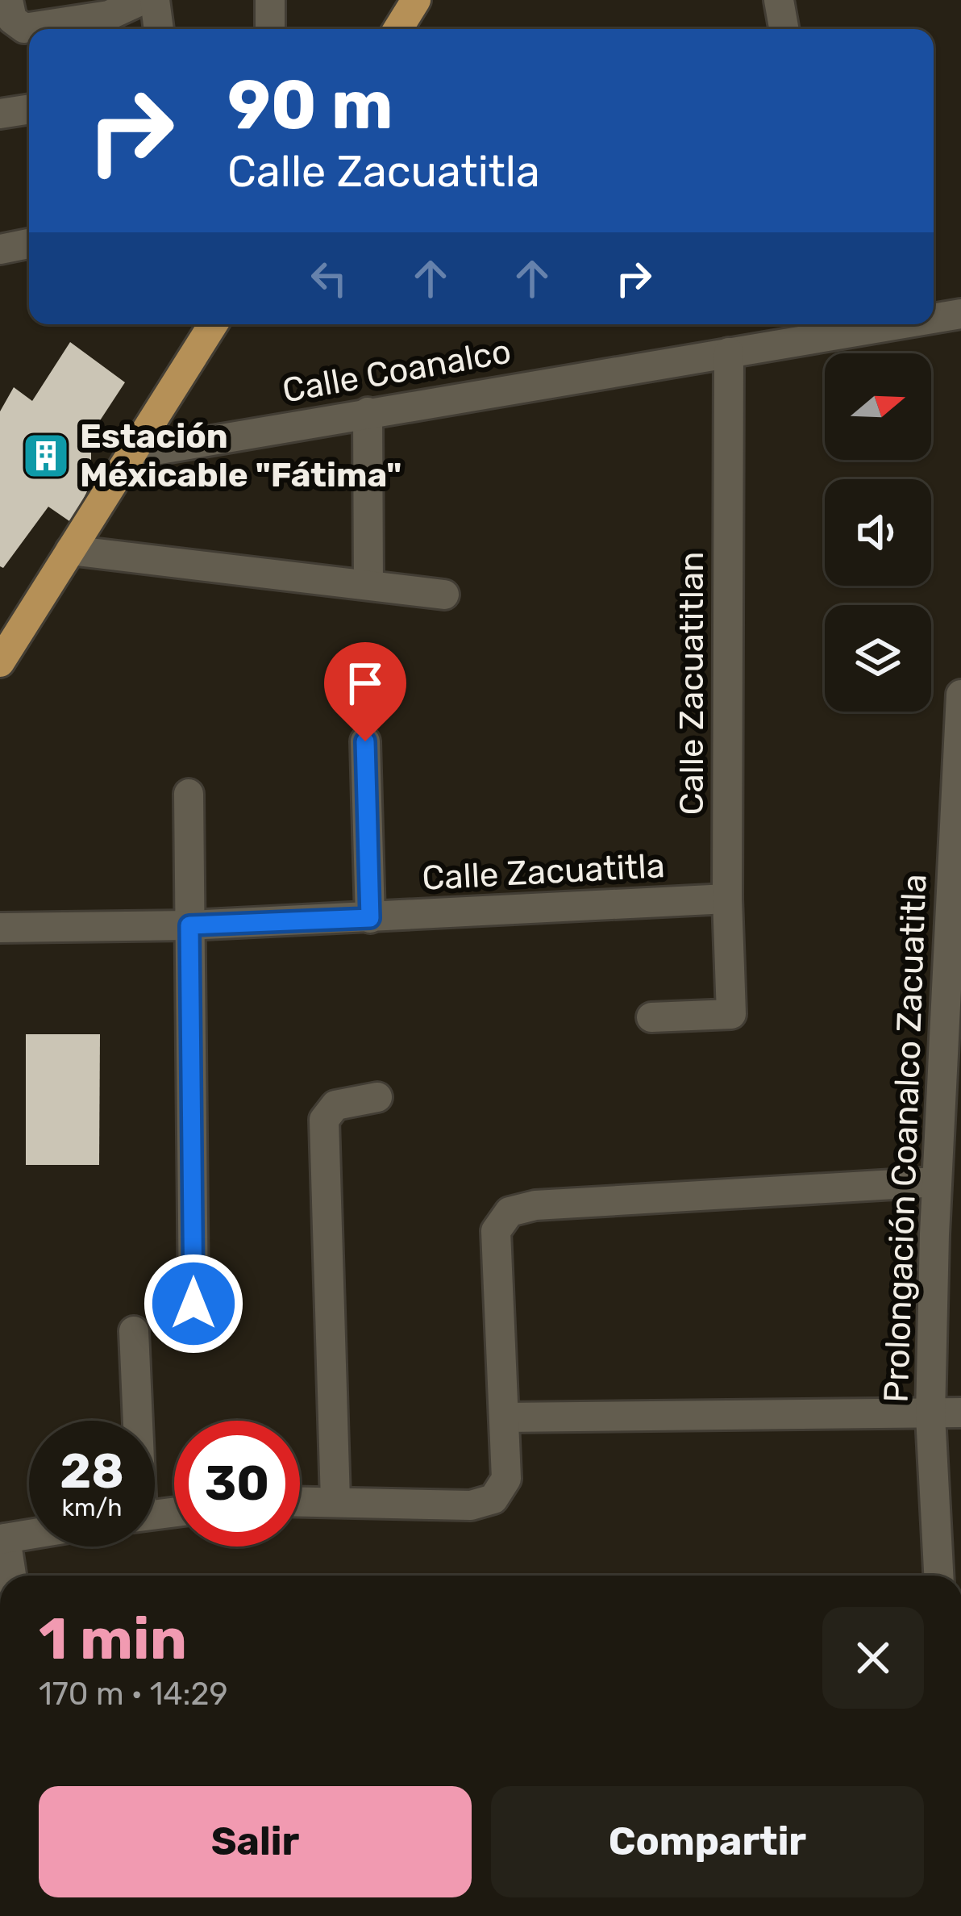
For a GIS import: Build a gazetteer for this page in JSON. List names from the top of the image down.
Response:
{
  "streets": {
    "street": [
      "Calle Coanalco",
      "Calle Zacuatitlan",
      "Calle Zacuatitla",
      "Prolongación Coanalco Zacuatitla"
    ]
  },
  "crossings": [
    ["Calle Coanalco", "Calle Zacuatitlan"],
    ["Calle Zacuatitlan", "Calle Zacuatitla"]
  ],
  "places": {
    "building": ["Estación Méxicable \"Fátima\""]
  },
  "north": "right",
  "page": {
    "turn": ["90 m", "Calle Zacuatitla"],
    "speed": "28 km/h",
    "limit": "30",
    "heading": ["1 min", "170 m · 14:29"],
    "buttons": ["Salir", "Compartir"]
  }
}
